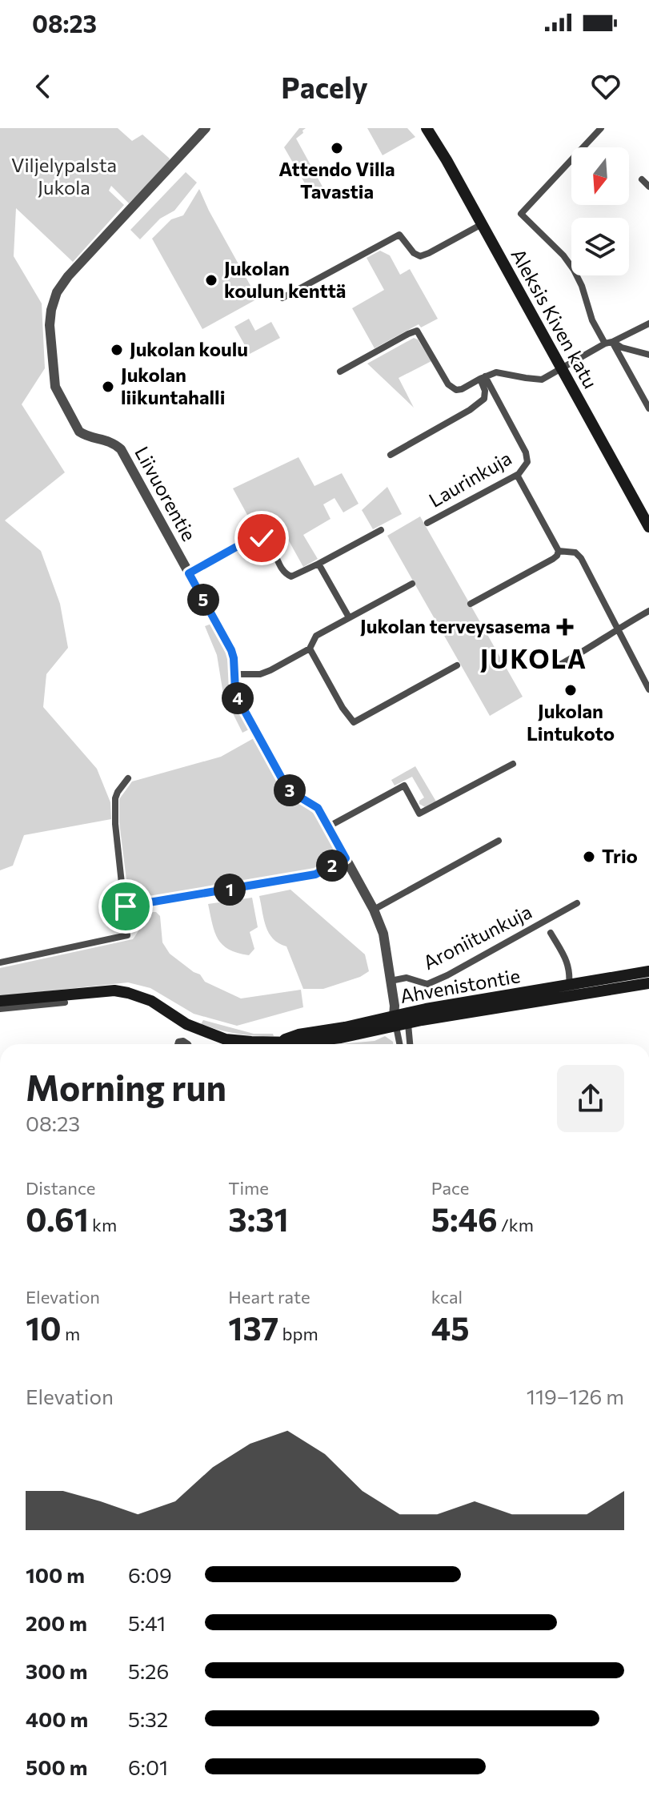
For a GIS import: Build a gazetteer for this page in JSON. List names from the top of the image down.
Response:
{
  "streets": {
    "main road": ["Aleksis Kiven katu", "Ahvenistontie"],
    "street": ["Laurinkuja", "Liivuorentie", "Aroniitunkuja"]
  },
  "crossings": [
    ["Liivuorentie", "Aroniitunkuja"],
    ["Liivuorentie", "Ahvenistontie"]
  ],
  "districts": ["JUKOLA"],
  "parks": ["Viljelypalsta Jukola"],
  "places": {
    "other": [
      "Attendo Villa Tavastia",
      "Jukolan koulun kenttä",
      "Jukolan koulu",
      "Jukolan liikuntahalli",
      "Jukolan Lintukoto",
      "Trio"
    ],
    "health": ["Jukolan terveysasema"]
  },
  "north": "bottom",
  "page": {
    "status": "08:23",
    "header": "Pacely",
    "pins": [
      "5",
      "4",
      "3",
      "2",
      "1"
    ],
    "heading": ["Morning run", "08:23"],
    "stats": [
      ["Distance", "0.61 km"],
      ["Time", "3:31"],
      ["Pace", "5:46 /km"],
      ["Elevation", "10 m"],
      ["Heart rate", "137 bpm"],
      ["kcal", "45"]
    ],
    "chart": ["Elevation", "119–126 m"],
    "list": [
      {
        "name": "100 m",
        "note": "6:09"
      },
      {
        "name": "200 m",
        "note": "5:41"
      },
      {
        "name": "300 m",
        "note": "5:26"
      },
      {
        "name": "400 m",
        "note": "5:32"
      },
      {
        "name": "500 m",
        "note": "6:01"
      }
    ]
  }
}
